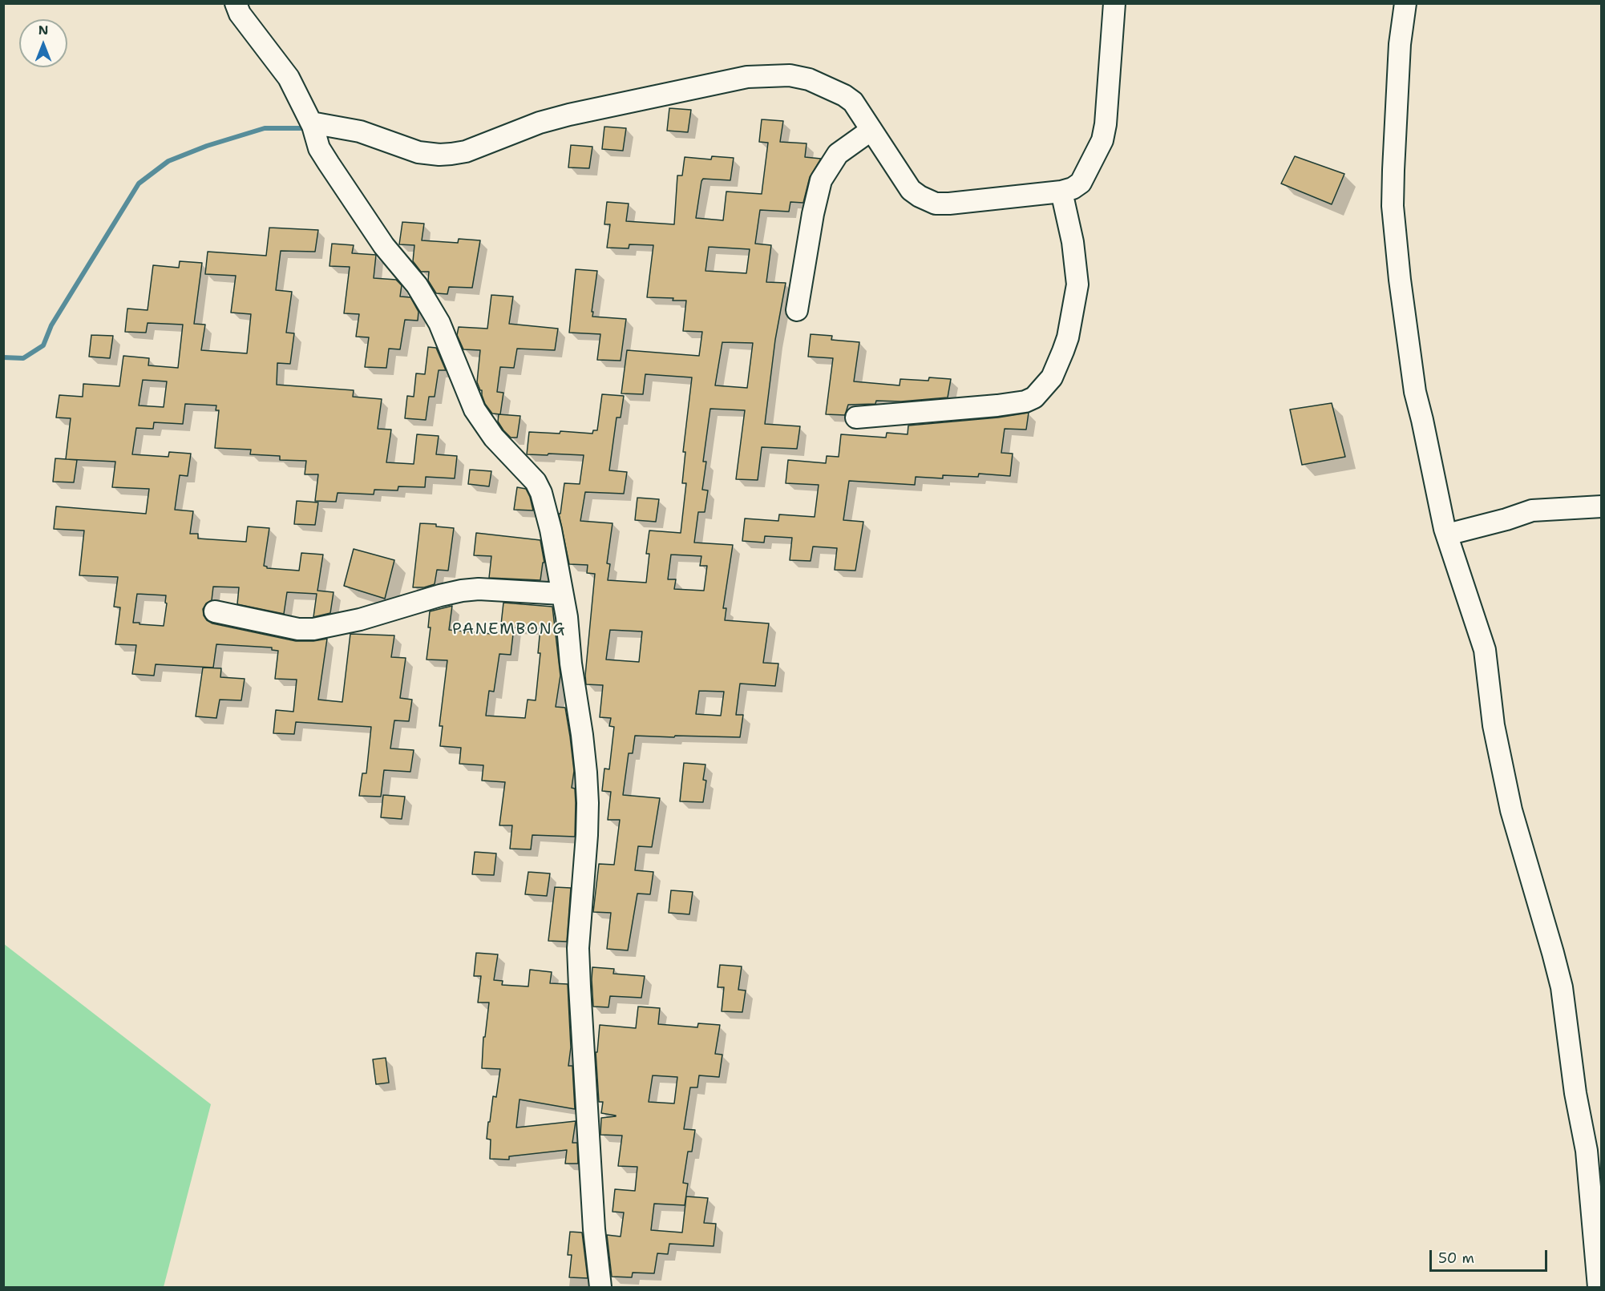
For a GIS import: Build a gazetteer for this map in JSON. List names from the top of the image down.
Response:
{
  "districts": ["PANEMBONG"],
  "scale_bar": "50 m",
  "north": "top"
}
